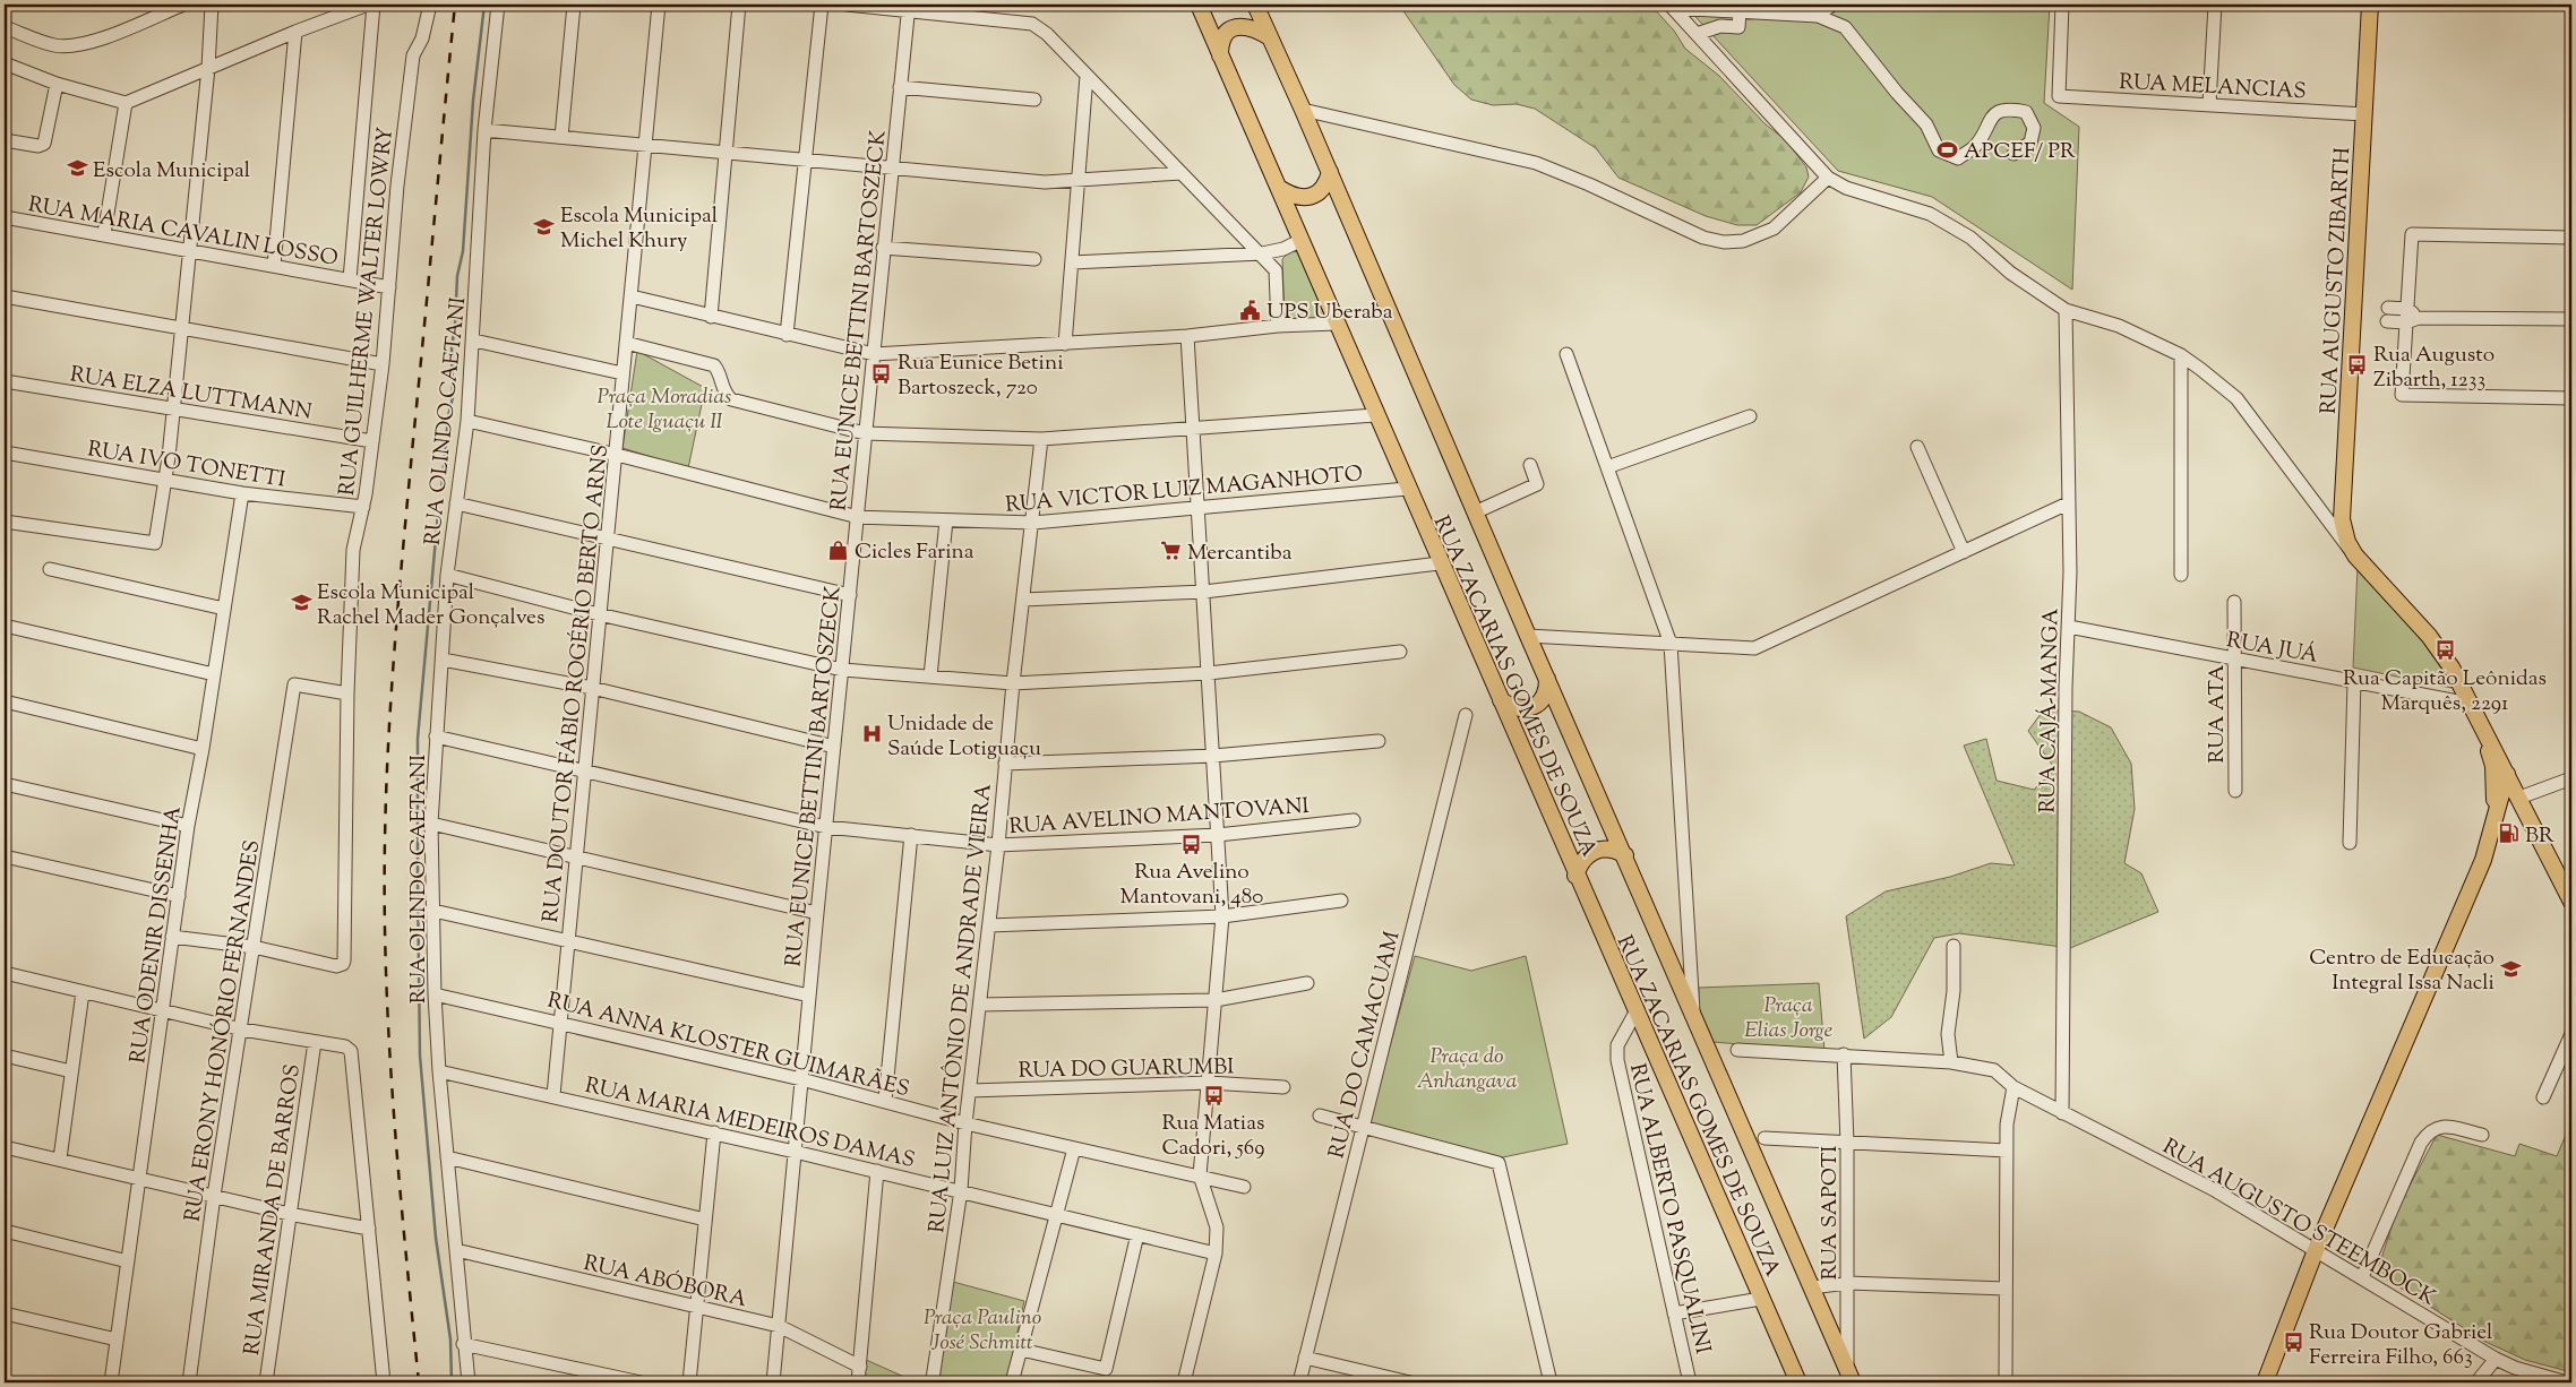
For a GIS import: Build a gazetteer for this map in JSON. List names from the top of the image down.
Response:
{
  "streets": {
    "main road": ["RUA AUGUSTO ZIBARTH", "RUA ZACARIAS GOMES DE SOUZA"],
    "street": [
      "RUA MELANCIAS",
      "RUA MARIA CAVALIN LOSSO",
      "RUA GUILHERME WALTER LOWRY",
      "RUA EUNICE BETTINI BARTOSZECK",
      "RUA ELZA LUTTMANN",
      "RUA OLINDO CAETANI",
      "RUA IVO TONETTI",
      "RUA VICTOR LUIZ MAGANHOTO",
      "RUA JUÁ",
      "RUA DOUTOR FÁBIO ROGÉRIO BERTO ARNS",
      "RUA CAJÁ-MANGA",
      "RUA ATA",
      "RUA AVELINO MANTOVANI",
      "RUA ODENIR DISSENHA",
      "RUA LUIZ ANTÔNIO DE ANDRADE VIEIRA",
      "RUA ERONY HONÓRIO FERNANDES",
      "RUA ANNA KLOSTER GUIMARÃES",
      "RUA DO CAMACUAM",
      "RUA DO GUARUMBI",
      "RUA MARIA MEDEIROS DAMAS",
      "RUA ALBERTO PASQUALINI",
      "RUA MIRANDA DE BARROS",
      "RUA SAPOTI",
      "RUA AUGUSTO STEEMBOCK",
      "RUA ABÓBORA"
    ]
  },
  "crossings": [
    ["RUA MELANCIAS", "RUA AUGUSTO ZIBARTH"],
    ["RUA MARIA CAVALIN LOSSO", "RUA GUILHERME WALTER LOWRY"],
    ["RUA AUGUSTO ZIBARTH", "RUA JUÁ"],
    ["RUA GUILHERME WALTER LOWRY", "RUA ELZA LUTTMANN"],
    ["RUA GUILHERME WALTER LOWRY", "RUA IVO TONETTI"],
    ["RUA GUILHERME WALTER LOWRY", "RUA ERONY HONÓRIO FERNANDES"],
    ["RUA EUNICE BETTINI BARTOSZECK", "RUA VICTOR LUIZ MAGANHOTO"],
    ["RUA EUNICE BETTINI BARTOSZECK", "RUA AVELINO MANTOVANI"],
    ["RUA EUNICE BETTINI BARTOSZECK", "RUA ANNA KLOSTER GUIMARÃES"],
    ["RUA EUNICE BETTINI BARTOSZECK", "RUA MARIA MEDEIROS DAMAS"],
    ["RUA EUNICE BETTINI BARTOSZECK", "RUA ABÓBORA"],
    ["RUA OLINDO CAETANI", "RUA VICTOR LUIZ MAGANHOTO"],
    ["RUA OLINDO CAETANI", "RUA AVELINO MANTOVANI"],
    ["RUA OLINDO CAETANI", "RUA ANNA KLOSTER GUIMARÃES"],
    ["RUA OLINDO CAETANI", "RUA MARIA MEDEIROS DAMAS"],
    ["RUA OLINDO CAETANI", "RUA ABÓBORA"],
    ["RUA IVO TONETTI", "RUA ODENIR DISSENHA"],
    ["RUA VICTOR LUIZ MAGANHOTO", "RUA DOUTOR FÁBIO ROGÉRIO BERTO ARNS"],
    ["RUA VICTOR LUIZ MAGANHOTO", "RUA ZACARIAS GOMES DE SOUZA"],
    ["RUA VICTOR LUIZ MAGANHOTO", "RUA LUIZ ANTÔNIO DE ANDRADE VIEIRA"],
    ["RUA JUÁ", "RUA CAJÁ-MANGA"],
    ["RUA JUÁ", "RUA ATA"],
    ["RUA DOUTOR FÁBIO ROGÉRIO BERTO ARNS", "RUA AVELINO MANTOVANI"],
    ["RUA DOUTOR FÁBIO ROGÉRIO BERTO ARNS", "RUA ANNA KLOSTER GUIMARÃES"],
    ["RUA DOUTOR FÁBIO ROGÉRIO BERTO ARNS", "RUA MARIA MEDEIROS DAMAS"],
    ["RUA ZACARIAS GOMES DE SOUZA", "RUA ALBERTO PASQUALINI"],
    ["RUA ZACARIAS GOMES DE SOUZA", "RUA SAPOTI"],
    ["RUA CAJÁ-MANGA", "RUA AUGUSTO STEEMBOCK"],
    ["RUA AVELINO MANTOVANI", "RUA LUIZ ANTÔNIO DE ANDRADE VIEIRA"],
    ["RUA LUIZ ANTÔNIO DE ANDRADE VIEIRA", "RUA ANNA KLOSTER GUIMARÃES"],
    ["RUA LUIZ ANTÔNIO DE ANDRADE VIEIRA", "RUA DO GUARUMBI"],
    ["RUA LUIZ ANTÔNIO DE ANDRADE VIEIRA", "RUA MARIA MEDEIROS DAMAS"],
    ["RUA SAPOTI", "RUA AUGUSTO STEEMBOCK"]
  ],
  "parks": [
    "Praça Moradias Lote Iguaçu II",
    "Praça Elias Jorge",
    "Praça do Anhangava",
    "Praça Paulino José Schmitt"
  ],
  "places": {
    "sports": ["APCEF/ PR"],
    "school or university": [
      "Escola Municipal",
      "Escola Municipal Michel Khury",
      "Escola Municipal Rachel Mader Gonçalves",
      "Centro de Educação Integral Issa Nacli"
    ],
    "public building": ["UPS Uberaba"],
    "bus stop": [
      "Rua Augusto Zibarth, 1233",
      "Rua Eunice Betini Bartoszeck, 720",
      "Rua Capitão Leônidas Marquês, 2291",
      "Rua Avelino Mantovani, 480",
      "Rua Matias Cadori, 569",
      "Rua Doutor Gabriel Ferreira Filho, 663"
    ],
    "shop": ["Cicles Farina"],
    "supermarket": ["Mercantiba"],
    "hospital": ["Unidade de Saúde Lotiguaçu"],
    "fuel station": ["BR"]
  }
}
